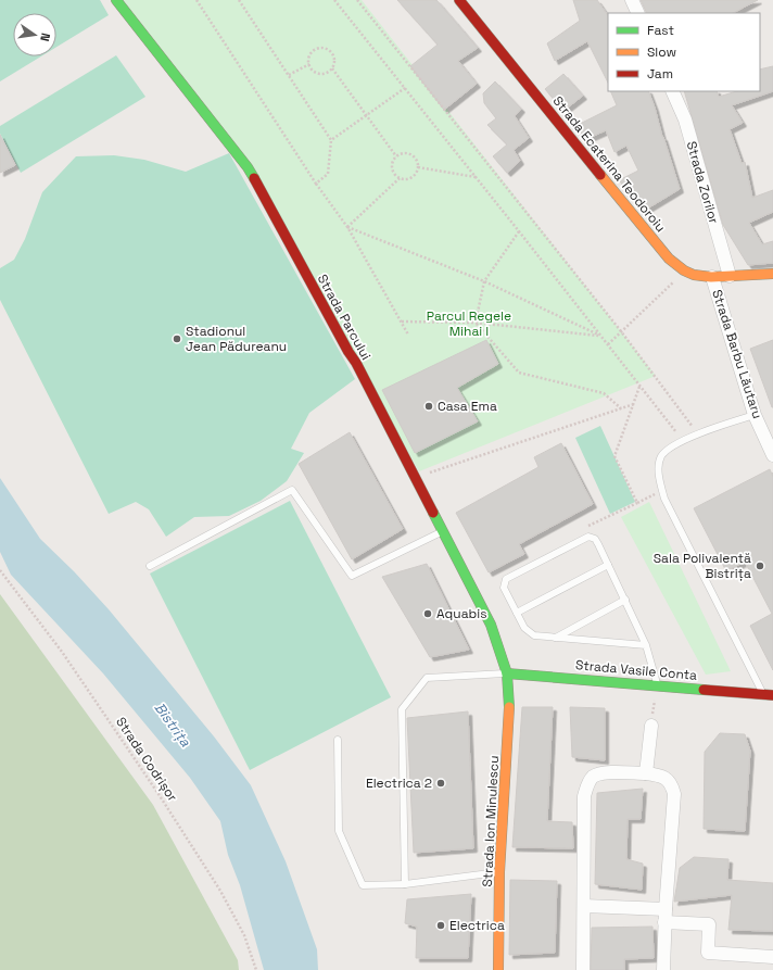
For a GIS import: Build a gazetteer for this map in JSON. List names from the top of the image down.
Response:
{
  "streets": {
    "street": [
      "Strada Ecaterina Teodoroiu",
      "Strada Zorilor",
      "Strada Parcului",
      "Strada Barbu Lăutaru",
      "Strada Vasile Conta",
      "Strada Ion Minulescu"
    ],
    "path": ["Strada Codrișor"]
  },
  "crossings": [
    ["Strada Ecaterina Teodoroiu", "Strada Zorilor"],
    ["Strada Ecaterina Teodoroiu", "Strada Barbu Lăutaru"],
    ["Strada Parcului", "Strada Vasile Conta"],
    ["Strada Parcului", "Strada Ion Minulescu"],
    ["Strada Barbu Lăutaru", "Strada Vasile Conta"],
    ["Strada Vasile Conta", "Strada Ion Minulescu"]
  ],
  "water": ["Bistrița"],
  "parks": ["Parcul Regele Mihai I"],
  "places": [
    "Stadionul Jean Pădureanu",
    "Casa Ema",
    "Sala Polivalentă Bistrița",
    "Aquabis",
    "Electrica 2",
    "Electrica"
  ],
  "legend": ["Fast", "Slow", "Jam"],
  "north": "right"
}
